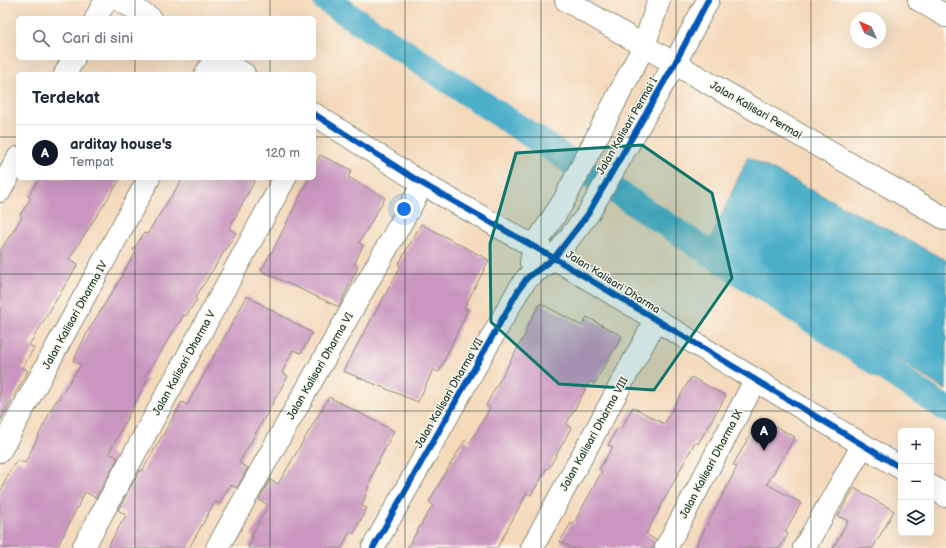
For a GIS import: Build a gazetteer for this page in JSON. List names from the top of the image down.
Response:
{
  "streets": {
    "street": [
      "Jalan Kalisari Permai",
      "Jalan Kalisari Permai I",
      "Jalan Kalisari Dharma",
      "Jalan Kalisari Dharma IV",
      "Jalan Kalisari Dharma V",
      "Jalan Kalisari Dharma VI",
      "Jalan Kalisari Dharma VII",
      "Jalan Kalisari Dharma VIII",
      "Jalan Kalisari Dharma IX"
    ]
  },
  "crossings": [
    ["Jalan Kalisari Permai", "Jalan Kalisari Permai I"],
    ["Jalan Kalisari Permai I", "Jalan Kalisari Dharma"],
    ["Jalan Kalisari Permai I", "Jalan Kalisari Dharma VII"],
    ["Jalan Kalisari Dharma", "Jalan Kalisari Dharma VI"],
    ["Jalan Kalisari Dharma", "Jalan Kalisari Dharma VII"],
    ["Jalan Kalisari Dharma", "Jalan Kalisari Dharma VIII"],
    ["Jalan Kalisari Dharma", "Jalan Kalisari Dharma IX"]
  ],
  "north": "top left",
  "page": {
    "search": "Cari di sini",
    "heading": "Terdekat",
    "list": [
      {
        "mark": "A",
        "name": "arditay house's",
        "note": "Tempat",
        "value": "120 m"
      }
    ],
    "pins": "A",
    "map_buttons": ["+", "−"]
  }
}
